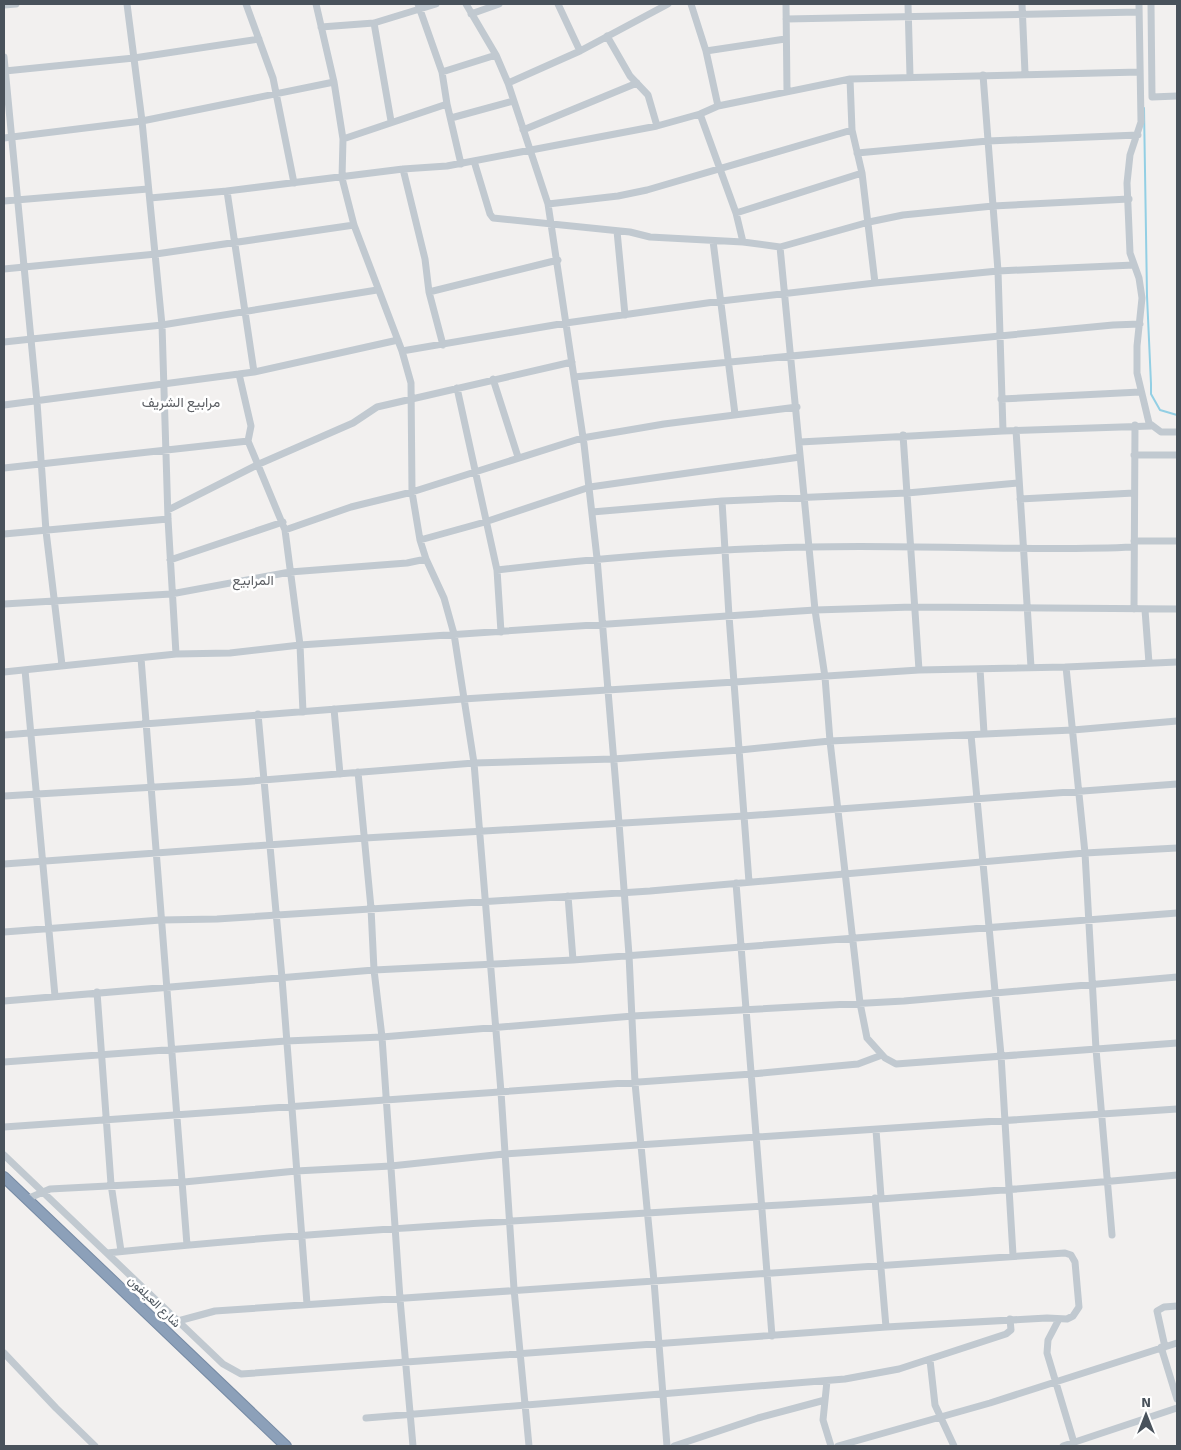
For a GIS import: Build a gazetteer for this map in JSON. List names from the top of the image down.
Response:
{
  "streets": {
    "highway": ["شارع العيلفون"]
  },
  "districts": ["مرابيع الشريف", "المرابيع"],
  "north": "top"
}
